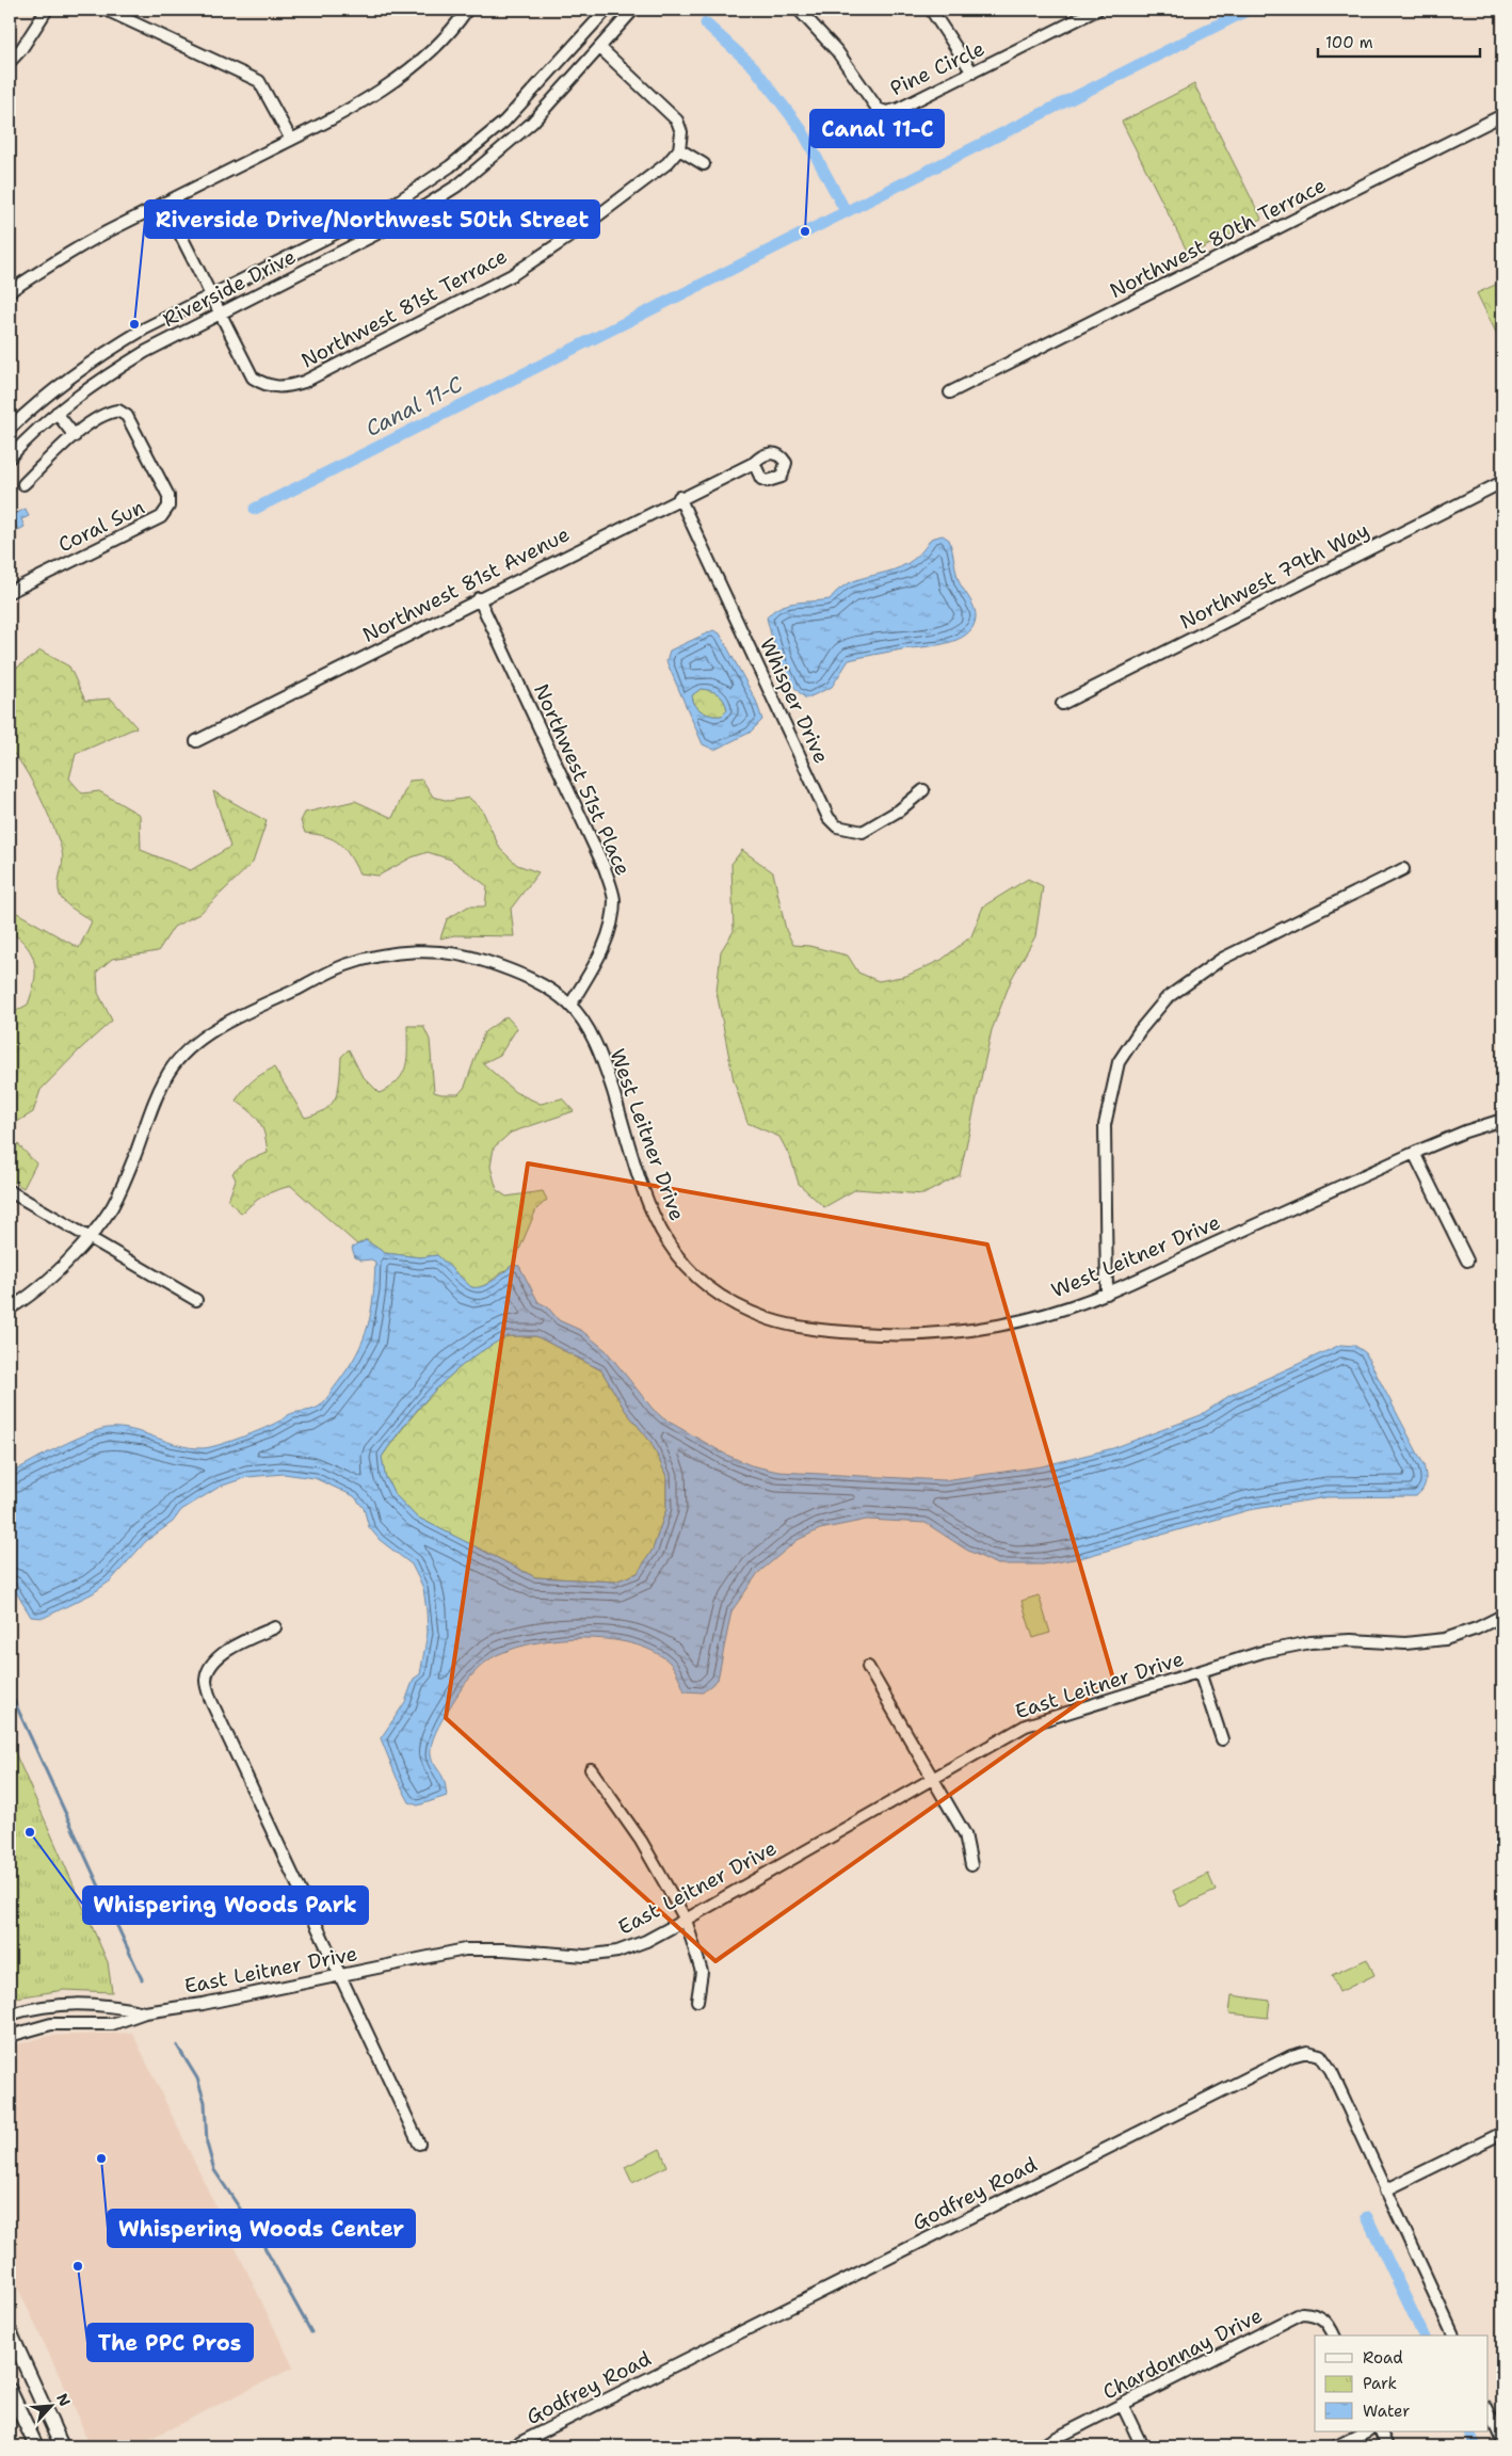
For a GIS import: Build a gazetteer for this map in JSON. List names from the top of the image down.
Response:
{
  "streets": {
    "street": [
      "Pine Circle",
      "Northwest 80th Terrace",
      "Riverside Drive",
      "Northwest 81st Terrace",
      "Coral Sun",
      "Northwest 79th Way",
      "Northwest 81st Avenue",
      "Whisper Drive",
      "Northwest 51st Place",
      "West Leitner Drive",
      "East Leitner Drive",
      "Godfrey Road",
      "Chardonnay Drive"
    ]
  },
  "crossings": [
    ["Riverside Drive", "Northwest 81st Terrace"],
    ["Northwest 81st Avenue", "Whisper Drive"],
    ["Northwest 81st Avenue", "Northwest 51st Place"],
    ["Northwest 51st Place", "West Leitner Drive"]
  ],
  "water": ["Canal 11-C"],
  "places": [
    "Canal 11-C",
    "Riverside Drive/Northwest 50th Street",
    "Whispering Woods Park",
    "Whispering Woods Center",
    "The PPC Pros"
  ],
  "legend": ["Road", "Park", "Water"],
  "scale_bar": "100 m",
  "north": "top right"
}
